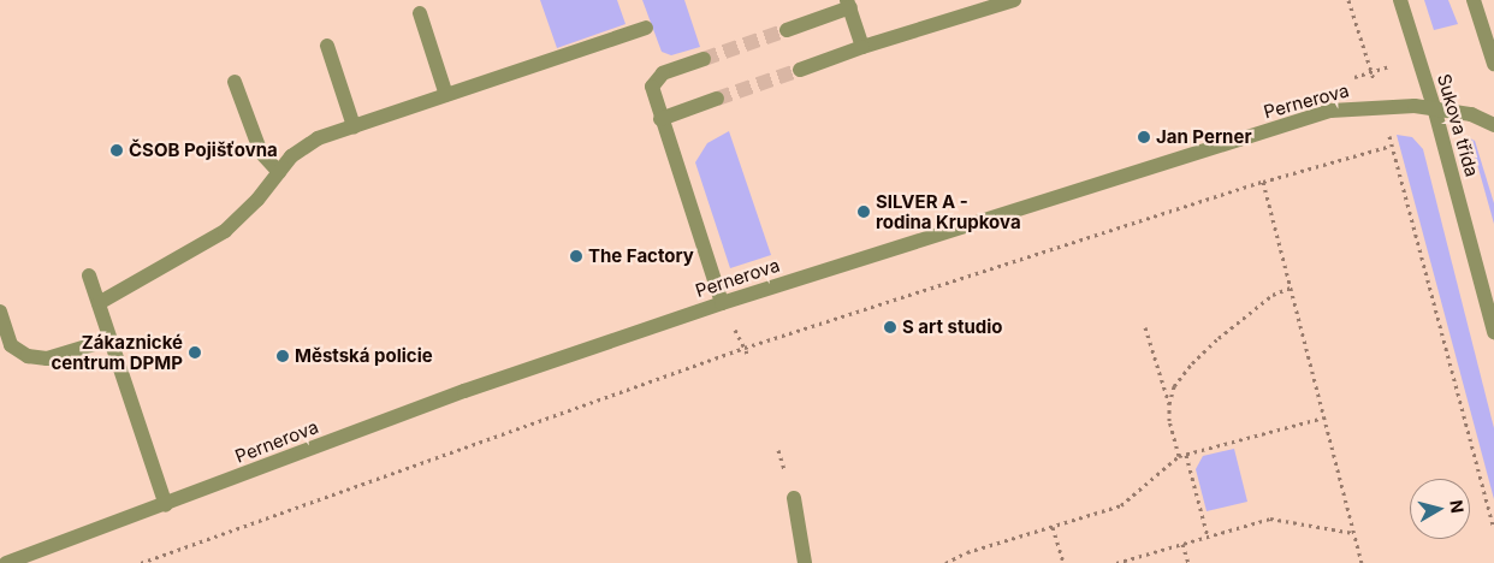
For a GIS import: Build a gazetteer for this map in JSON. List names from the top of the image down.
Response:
{
  "streets": {
    "street": ["Pernerova", "Sukova třída"]
  },
  "crossings": [
    ["Pernerova", "Sukova třída"]
  ],
  "places": [
    "Jan Perner",
    "ČSOB Pojišťovna",
    "SILVER A - rodina Krupkova",
    "The Factory",
    "S art studio",
    "Zákaznické centrum DPMP",
    "Městská policie"
  ],
  "north": "right"
}
